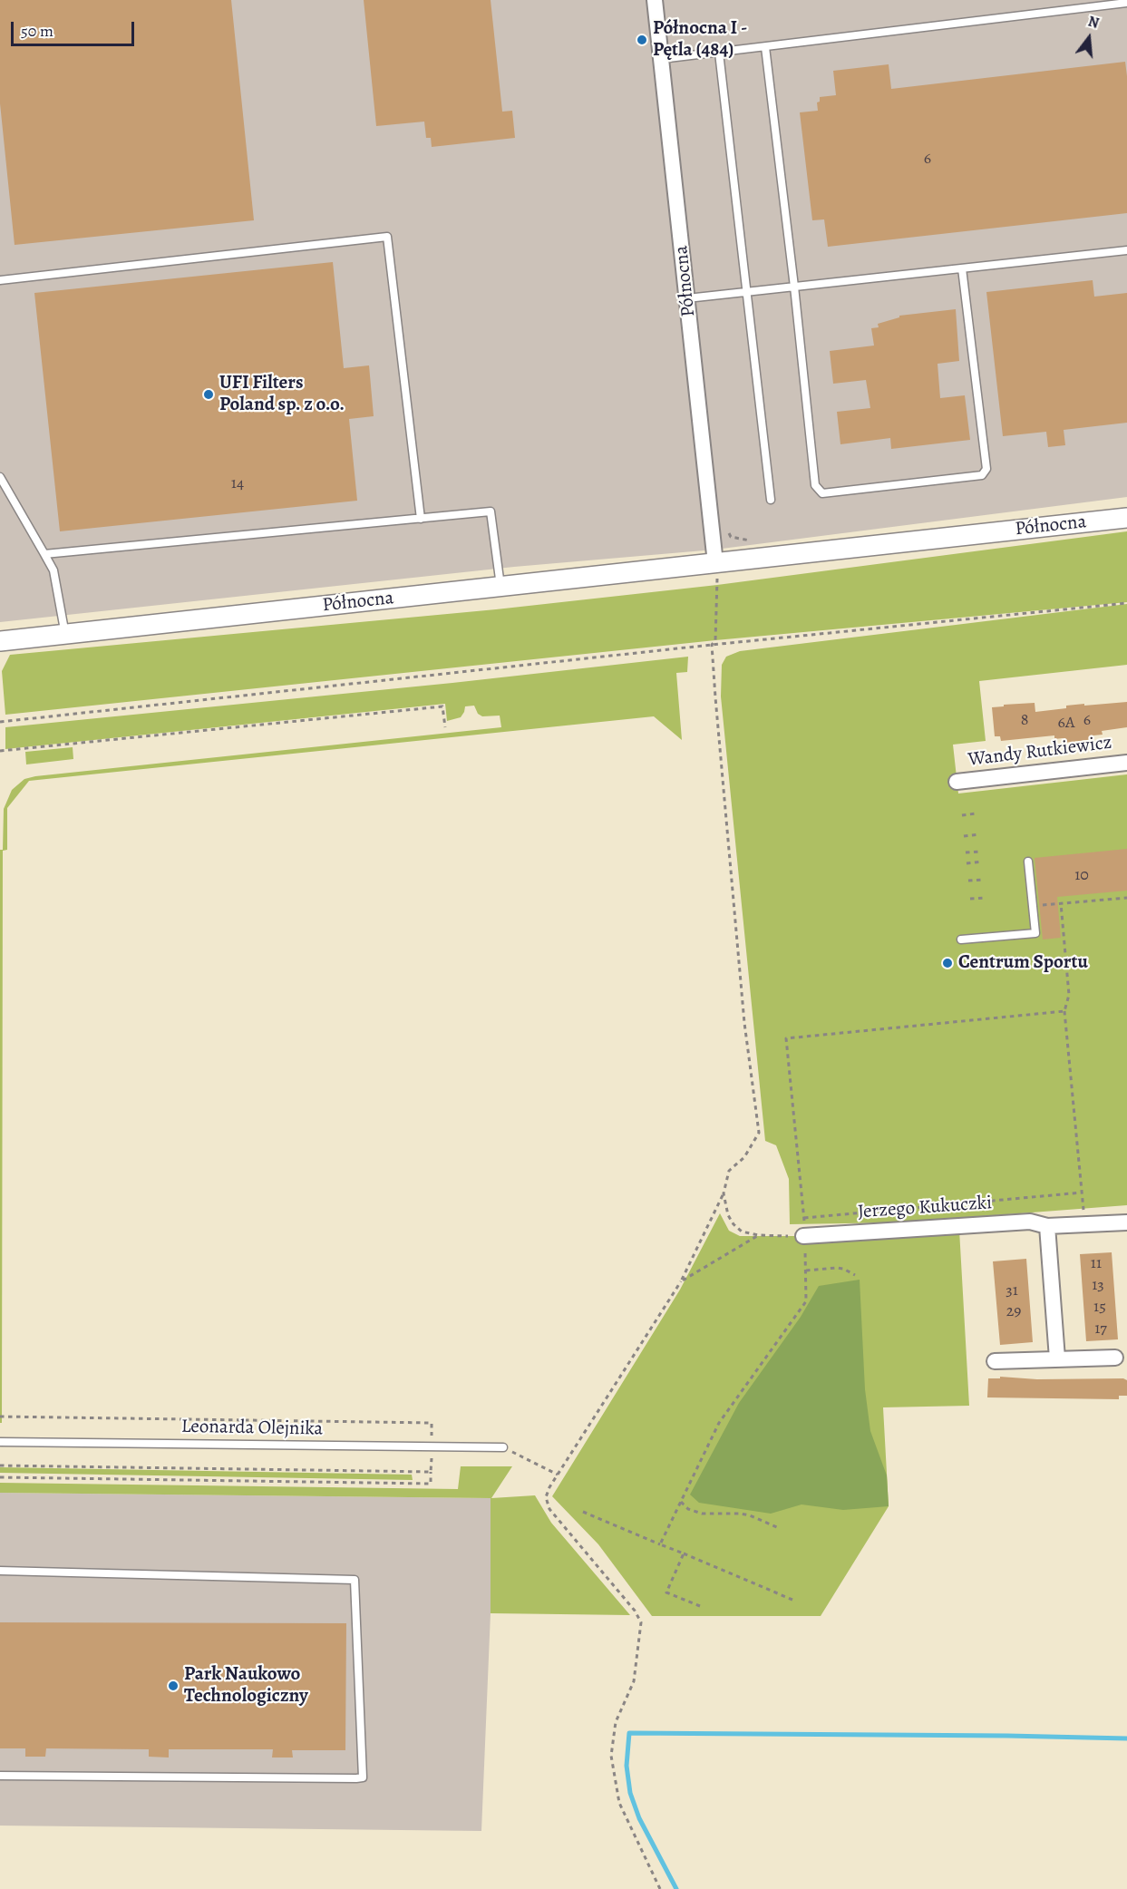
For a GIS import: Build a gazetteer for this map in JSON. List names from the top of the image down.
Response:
{
  "streets": {
    "street": ["Północna", "Wandy Rutkiewicz", "Jerzego Kukuczki"],
    "lane": ["Leonarda Olejnika"]
  },
  "places": [
    "Północna I - Pętla (484)",
    "UFI Filters Poland sp. z o.o.",
    "Centrum Sportu",
    "Park Naukowo Technologiczny"
  ],
  "house_numbers": [
    "6",
    "14",
    "8",
    "6",
    "6A",
    "10",
    "11",
    "13",
    "31",
    "15",
    "29",
    "17"
  ],
  "scale_bar": "50 m",
  "north": "top"
}
